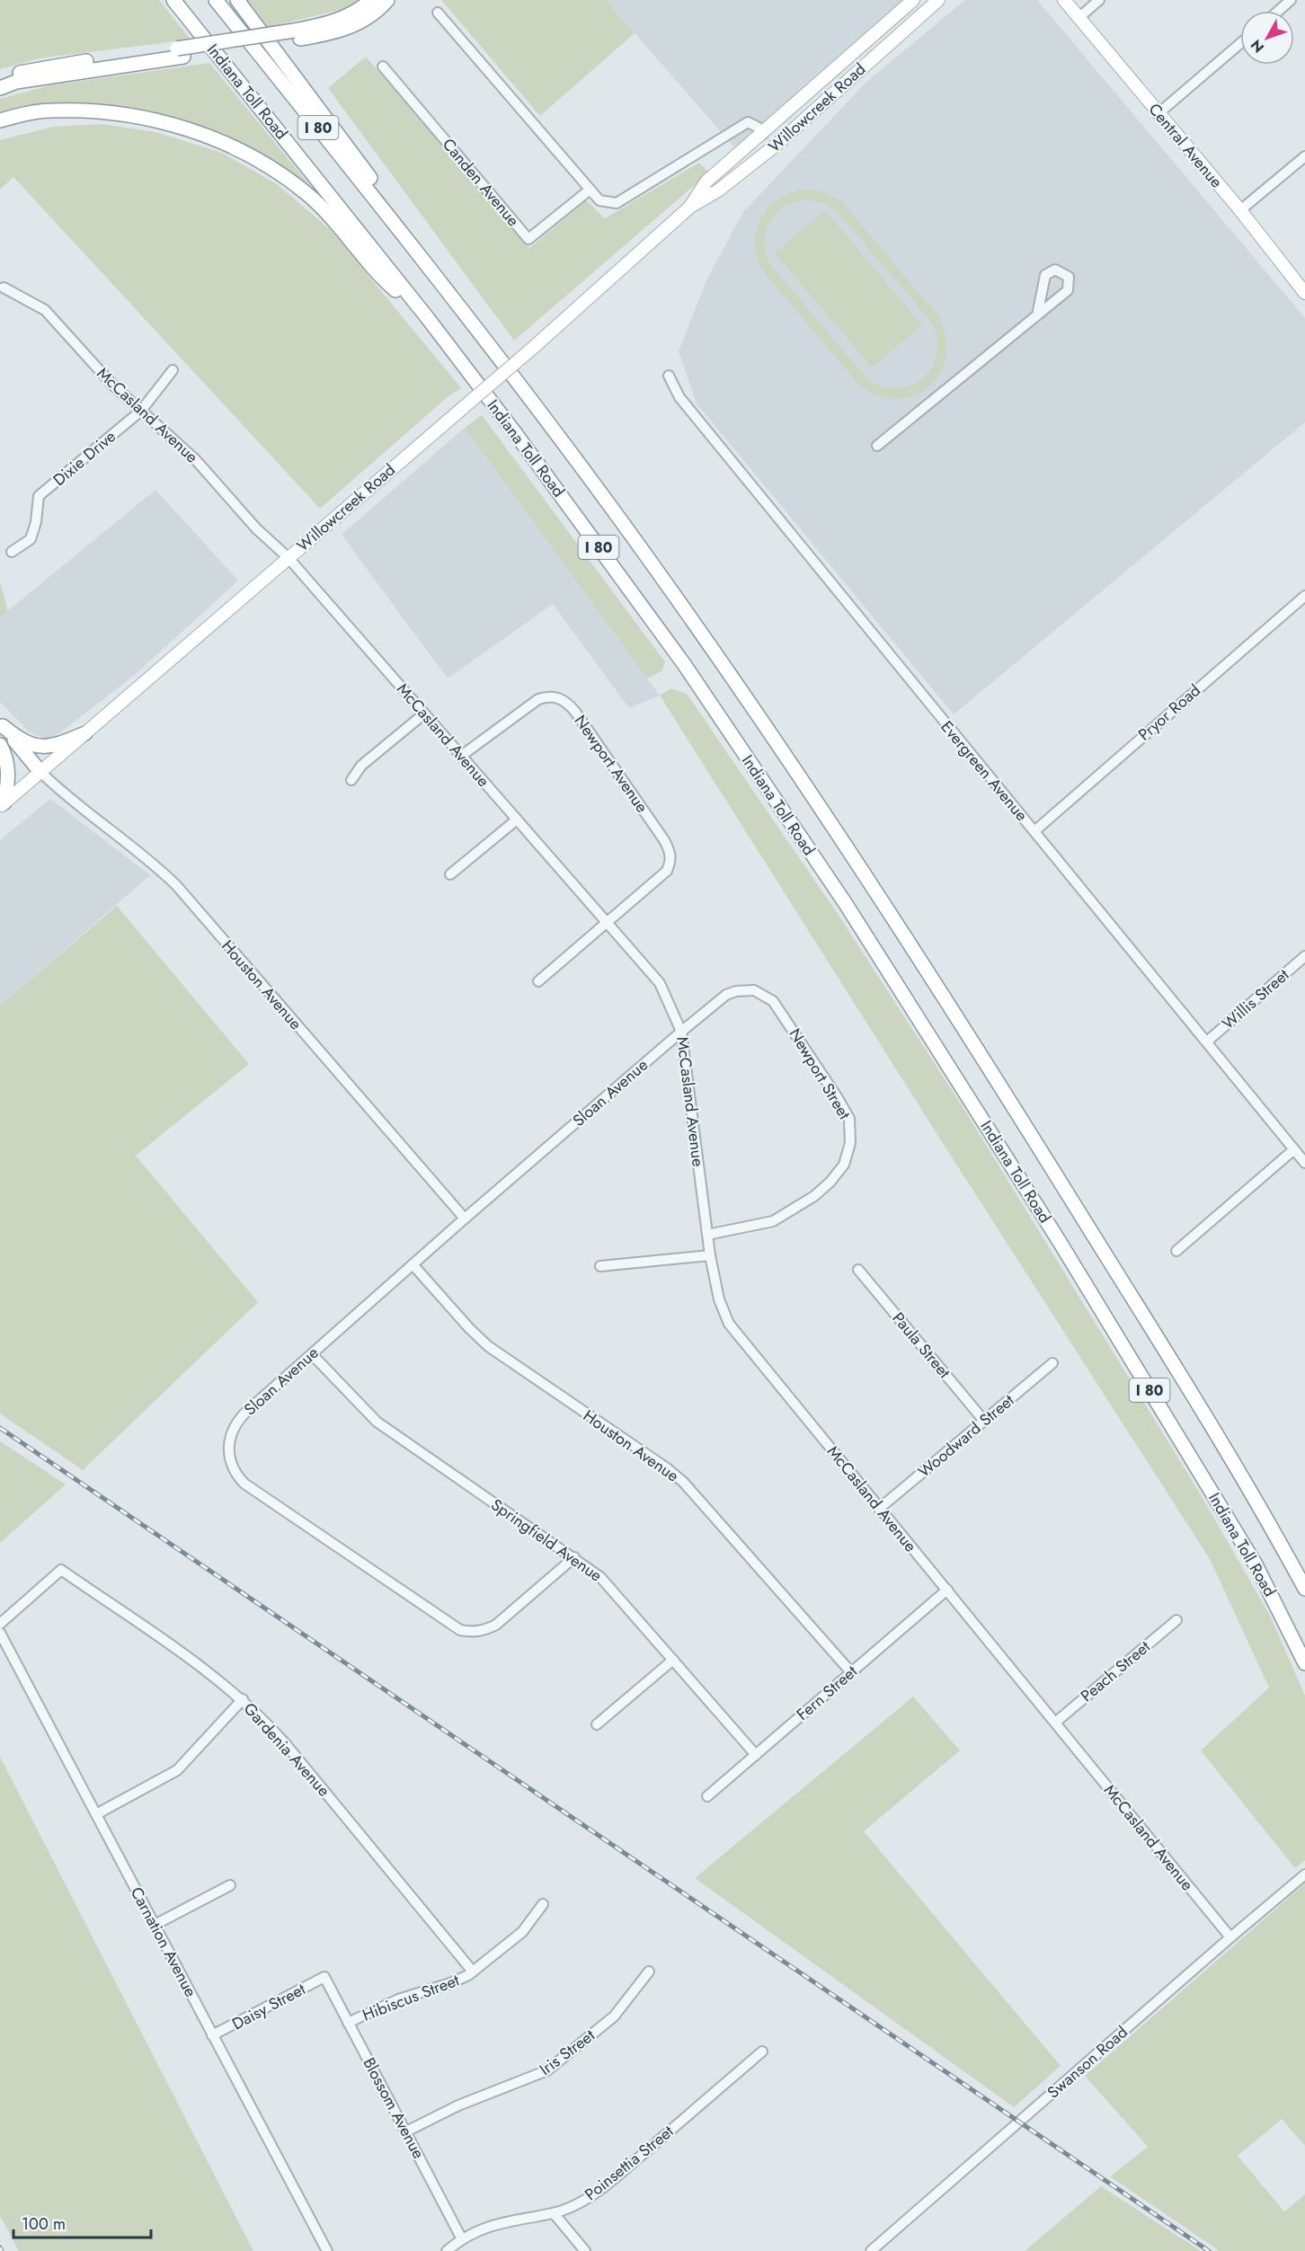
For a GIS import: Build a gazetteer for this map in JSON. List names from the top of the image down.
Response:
{
  "streets": {
    "highway": ["Indiana Toll Road", "I 80"],
    "main road": ["Willowcreek Road", "Central Avenue"],
    "street": [
      "Canden Avenue",
      "McCasland Avenue",
      "Dixie Drive",
      "Pryor Road",
      "Newport Avenue",
      "Evergreen Avenue",
      "Houston Avenue",
      "Willis Street",
      "Newport Street",
      "Sloan Avenue",
      "Paula Street",
      "Woodward Street",
      "Springfield Avenue",
      "Peach Street",
      "Fern Street",
      "Gardenia Avenue",
      "Carnation Avenue",
      "Hibiscus Street",
      "Daisy Street",
      "Iris Street",
      "Swanson Road",
      "Blossom Avenue",
      "Poinsettia Street"
    ]
  },
  "crossings": [
    ["Willowcreek Road", "McCasland Avenue"],
    ["Willowcreek Road", "Houston Avenue"],
    ["McCasland Avenue", "Dixie Drive"],
    ["McCasland Avenue", "Newport Avenue"],
    ["McCasland Avenue", "Newport Street"],
    ["McCasland Avenue", "Sloan Avenue"],
    ["McCasland Avenue", "Woodward Street"],
    ["McCasland Avenue", "Peach Street"],
    ["McCasland Avenue", "Fern Street"],
    ["McCasland Avenue", "Swanson Road"],
    ["Pryor Road", "Evergreen Avenue"],
    ["Evergreen Avenue", "Willis Street"],
    ["Houston Avenue", "Sloan Avenue"],
    ["Houston Avenue", "Fern Street"],
    ["Newport Street", "Sloan Avenue"],
    ["Sloan Avenue", "Springfield Avenue"],
    ["Paula Street", "Woodward Street"],
    ["Springfield Avenue", "Fern Street"],
    ["Gardenia Avenue", "Hibiscus Street"],
    ["Carnation Avenue", "Daisy Street"],
    ["Hibiscus Street", "Blossom Avenue"],
    ["Daisy Street", "Blossom Avenue"],
    ["Iris Street", "Blossom Avenue"],
    ["Blossom Avenue", "Poinsettia Street"]
  ],
  "scale_bar": "100 m",
  "north": "bottom left"
}
